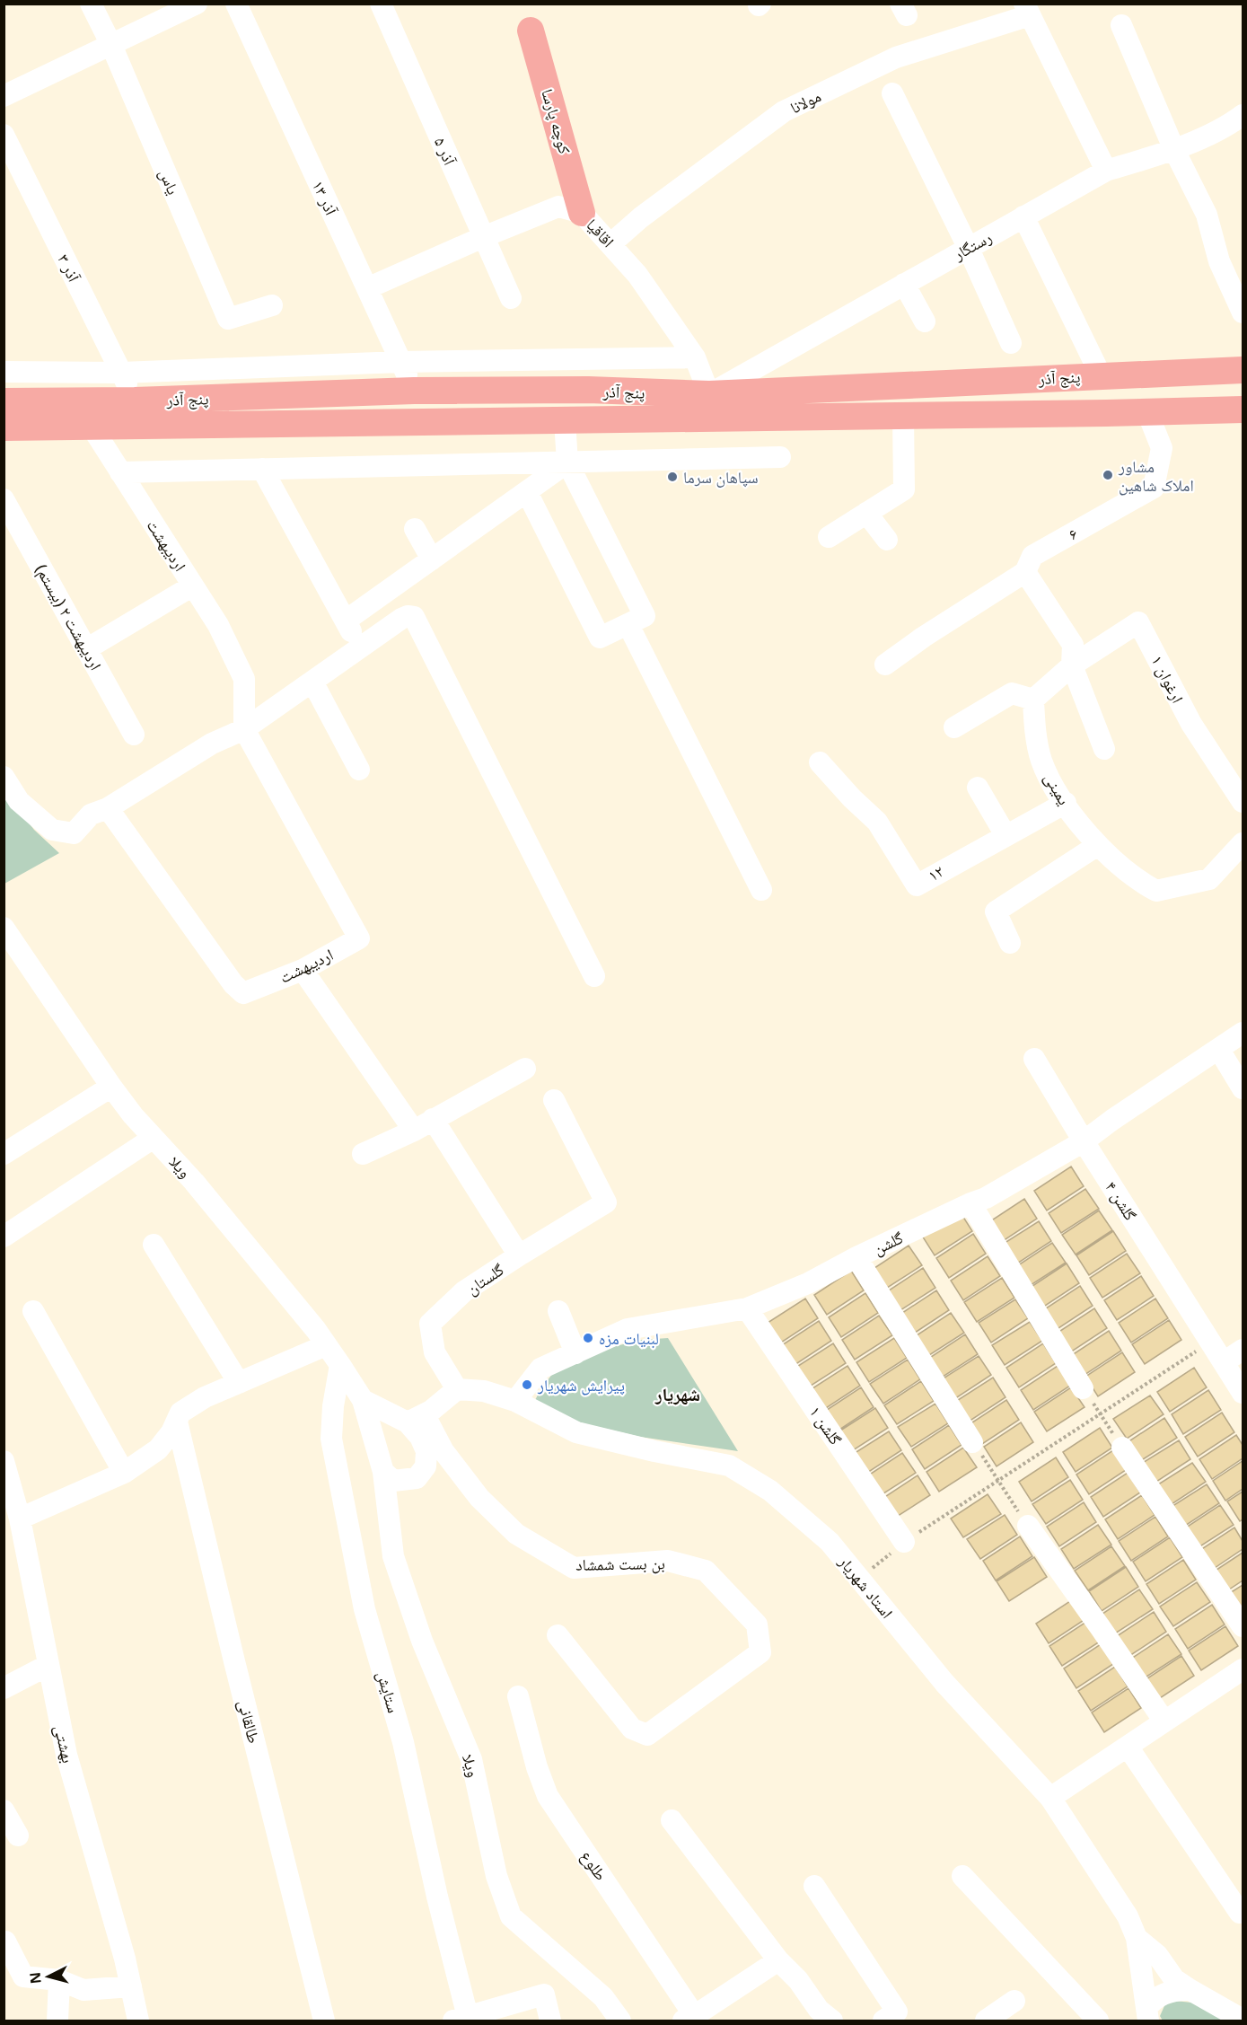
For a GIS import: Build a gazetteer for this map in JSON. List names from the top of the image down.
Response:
{
  "streets": {
    "main road": ["کوچه پارسا", "پنج آذر"],
    "street": [
      "مولانا",
      "آذر ۵",
      "یاس",
      "۱۳ آذر",
      "اقاقیا",
      "رستگار",
      "آذر ۳",
      "۶",
      "اردیبهشت",
      "اردیبهشت ۲ (بیستم)",
      "ارغوان ۱",
      "یمینی",
      "۱۲",
      "ویلا",
      "گلشن ۴",
      "گلشن",
      "گلستان",
      "گلشن ۱",
      "بن بست شمشاد",
      "استاد شهریار",
      "ستایش",
      "طالقانی",
      "بهشتی",
      "طلوع"
    ]
  },
  "crossings": [
    ["مولانا", "اقاقیا"],
    ["کوچه پارسا", "اقاقیا"],
    ["آذر ۵", "اقاقیا"],
    ["۱۳ آذر", "اقاقیا"],
    ["۱۳ آذر", "پنج آذر"],
    ["اقاقیا", "رستگار"],
    ["اقاقیا", "پنج آذر"],
    ["رستگار", "پنج آذر"],
    ["آذر ۳", "پنج آذر"],
    ["پنج آذر", "۶"],
    ["پنج آذر", "اردیبهشت"],
    ["یمینی", "۱۲"],
    ["ویلا", "ستایش"],
    ["گلشن ۴", "گلشن"],
    ["گلشن", "گلشن ۱"],
    ["گلشن", "استاد شهریار"],
    ["گلستان", "استاد شهریار"]
  ],
  "districts": ["شهریار"],
  "places": [
    "مشاور املاک شاهین",
    "سپاهان سرما",
    "لبنیات مزه",
    "پیرایش شهریار"
  ],
  "north": "left"
}
